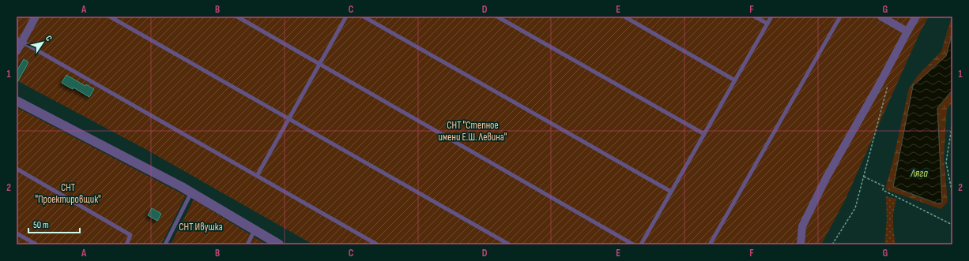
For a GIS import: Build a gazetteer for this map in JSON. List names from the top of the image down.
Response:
{
  "water": ["Ляга"],
  "parks": ["СНТ \"Степное имени Е.Ш. Левина\"", "СНТ \"Проектировщик\"", "СНТ Ивушка"],
  "scale_bar": "50 m",
  "north": "top right",
  "grid": {
    "columns": [
      "A",
      "B",
      "C",
      "D",
      "E",
      "F",
      "G"
    ],
    "rows": ["1", "2"]
  }
}
